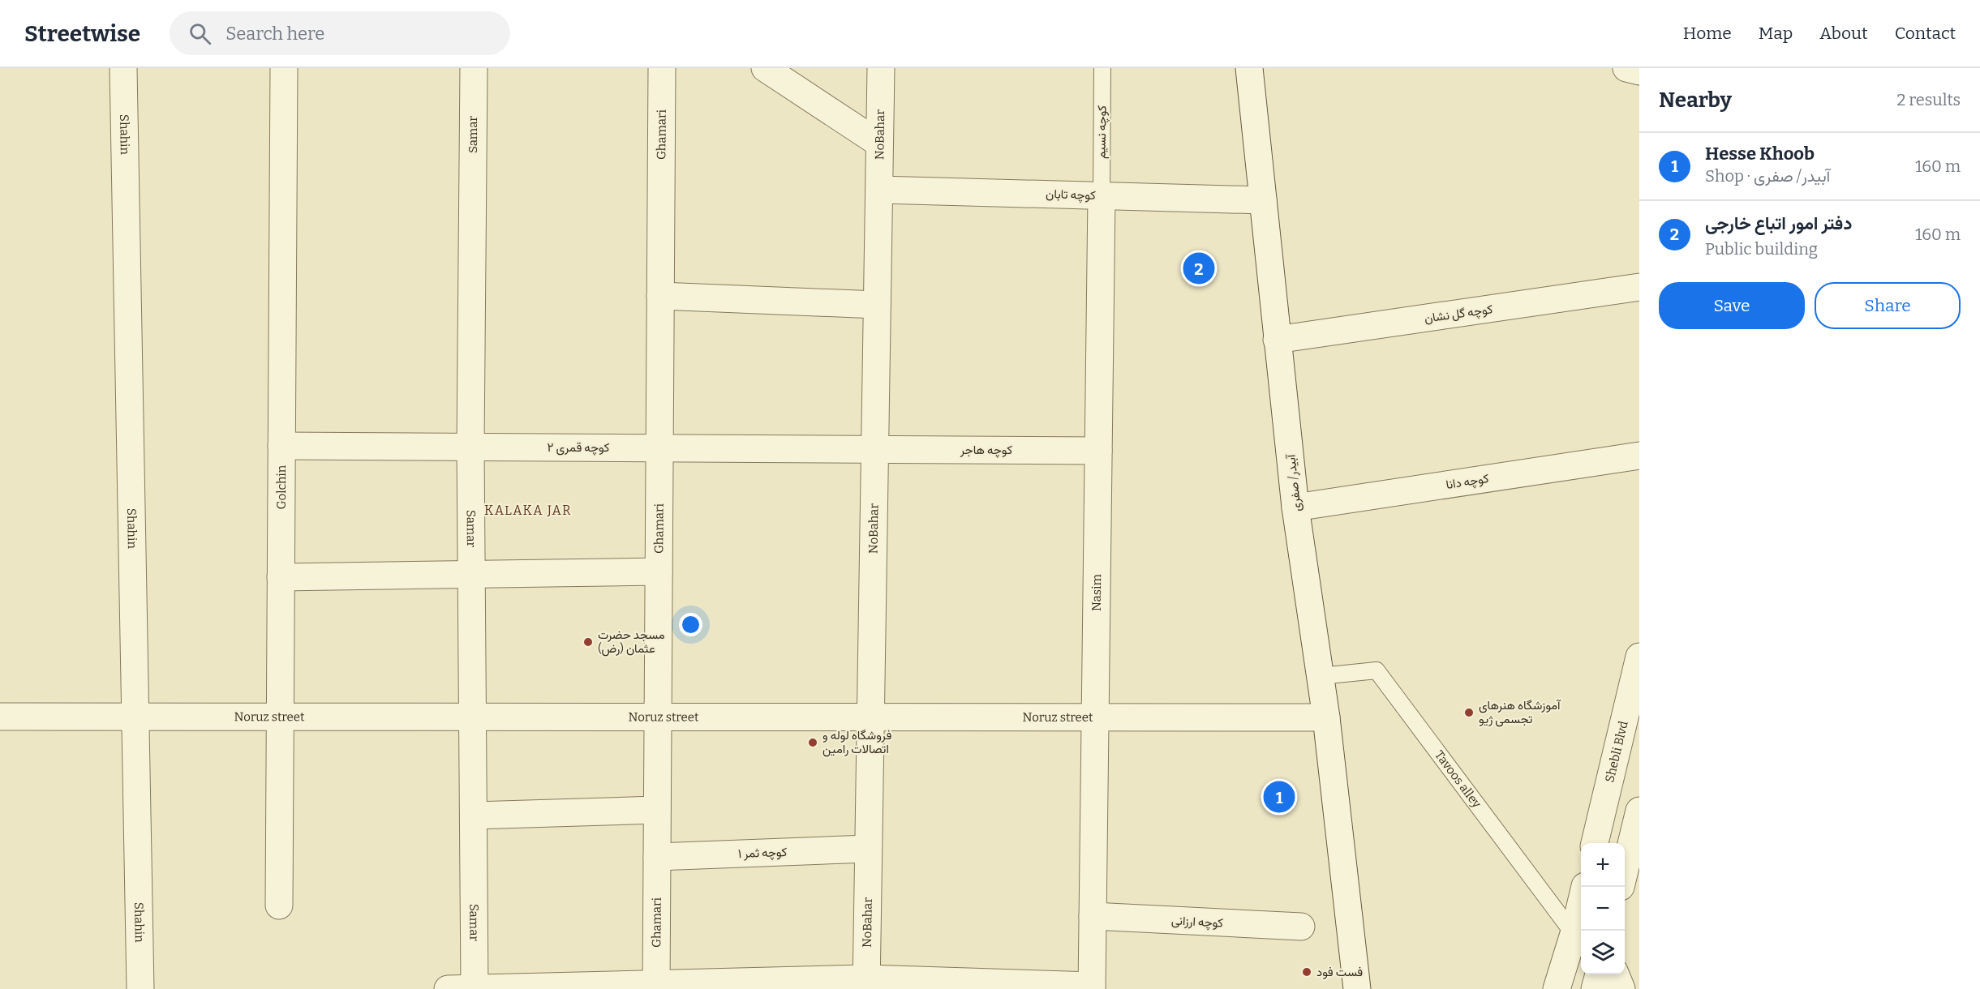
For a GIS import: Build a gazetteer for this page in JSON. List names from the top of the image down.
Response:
{
  "streets": {
    "street": [
      "Shahin",
      "Samar",
      "Ghamari",
      "NoBahar",
      "کوچه تابان",
      "کوچه گل نشان",
      "کوچه قمری ۲",
      "کوچه هاجر",
      "کوچه دانا",
      "آبیدر/ صفری",
      "Golchin",
      "Nasim",
      "Noruz street",
      "Shebli Blvd",
      "کوچه ثمر ۱",
      "کوچه ارزانی"
    ],
    "lane": ["کوچه نسیم", "Tavoos alley"]
  },
  "crossings": [
    ["کوچه نسیم", "کوچه تابان"],
    ["کوچه نسیم", "Nasim"],
    ["Shahin", "Noruz street"],
    ["Samar", "کوچه قمری ۲"],
    ["Samar", "Noruz street"],
    ["Ghamari", "کوچه قمری ۲"],
    ["Ghamari", "Noruz street"],
    ["Ghamari", "کوچه ثمر ۱"],
    ["NoBahar", "کوچه تابان"],
    ["NoBahar", "کوچه قمری ۲"],
    ["NoBahar", "کوچه هاجر"],
    ["NoBahar", "Noruz street"],
    ["NoBahar", "کوچه ثمر ۱"],
    ["کوچه تابان", "آبیدر/ صفری"],
    ["کوچه تابان", "Nasim"],
    ["کوچه گل نشان", "آبیدر/ صفری"],
    ["کوچه قمری ۲", "کوچه هاجر"],
    ["کوچه قمری ۲", "Golchin"],
    ["کوچه هاجر", "Nasim"],
    ["کوچه دانا", "آبیدر/ صفری"],
    ["آبیدر/ صفری", "Noruz street"],
    ["آبیدر/ صفری", "Tavoos alley"],
    ["Golchin", "Noruz street"],
    ["Nasim", "Noruz street"],
    ["Nasim", "کوچه ارزانی"]
  ],
  "districts": ["KALAKA JAR"],
  "places": [
    "مسجد حضرت عثمان (رض)",
    "آموزشگاە هنرهای تجسمی ژیو",
    "فروشگاه لوله و اتصالات رامین",
    "فست فود"
  ],
  "page": {
    "header": "Streetwise",
    "search": "Search here",
    "nav": [
      "Home",
      "Map",
      "About",
      "Contact"
    ],
    "heading": ["Nearby", "2 results"],
    "list": [
      {
        "mark": "1",
        "name": "Hesse Khoob",
        "note": "Shop · آبیدر/ صفری",
        "value": "160 m"
      },
      {
        "mark": "2",
        "name": "دفتر امور اتباع خارجی",
        "note": "Public building",
        "value": "160 m"
      }
    ],
    "pins": ["2", "1"],
    "buttons": ["Save", "Share"],
    "map_buttons": ["+", "−"]
  }
}
